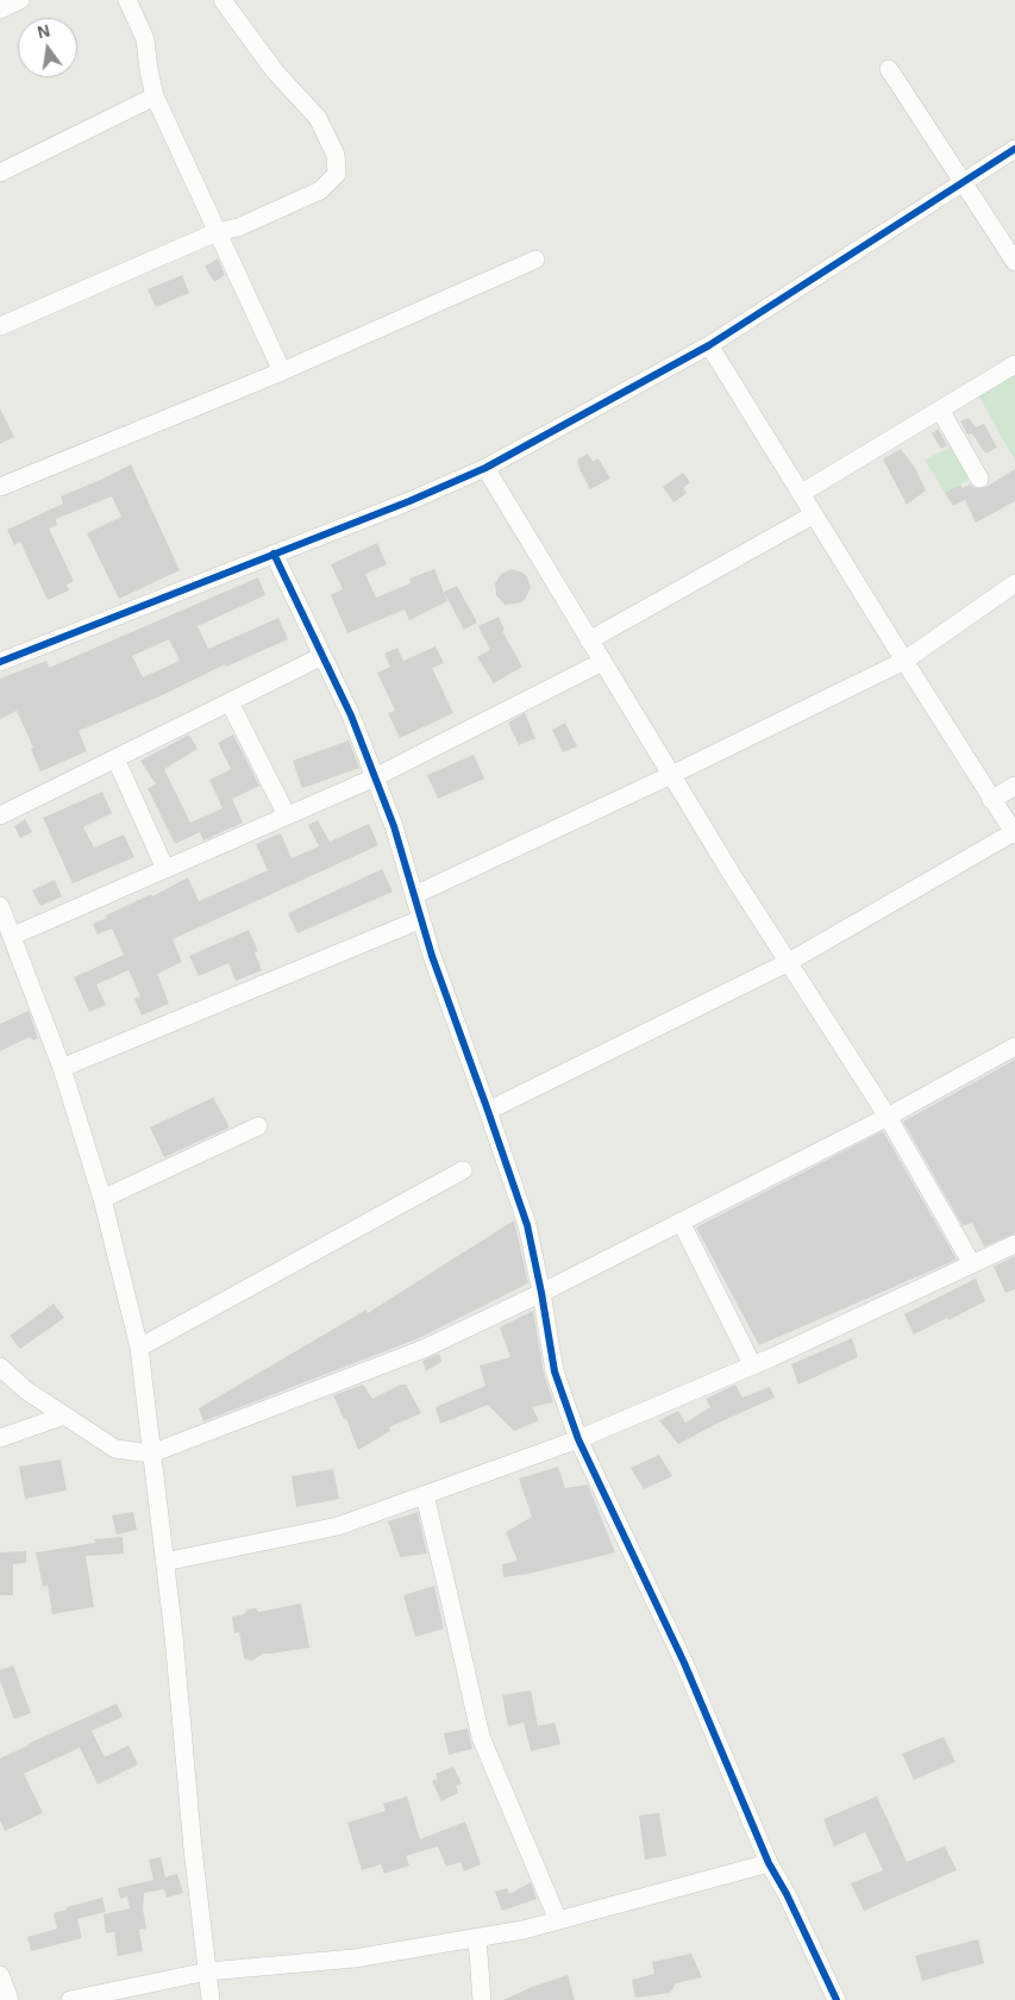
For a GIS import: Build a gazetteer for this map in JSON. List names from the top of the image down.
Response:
{
  "north": "top"
}
